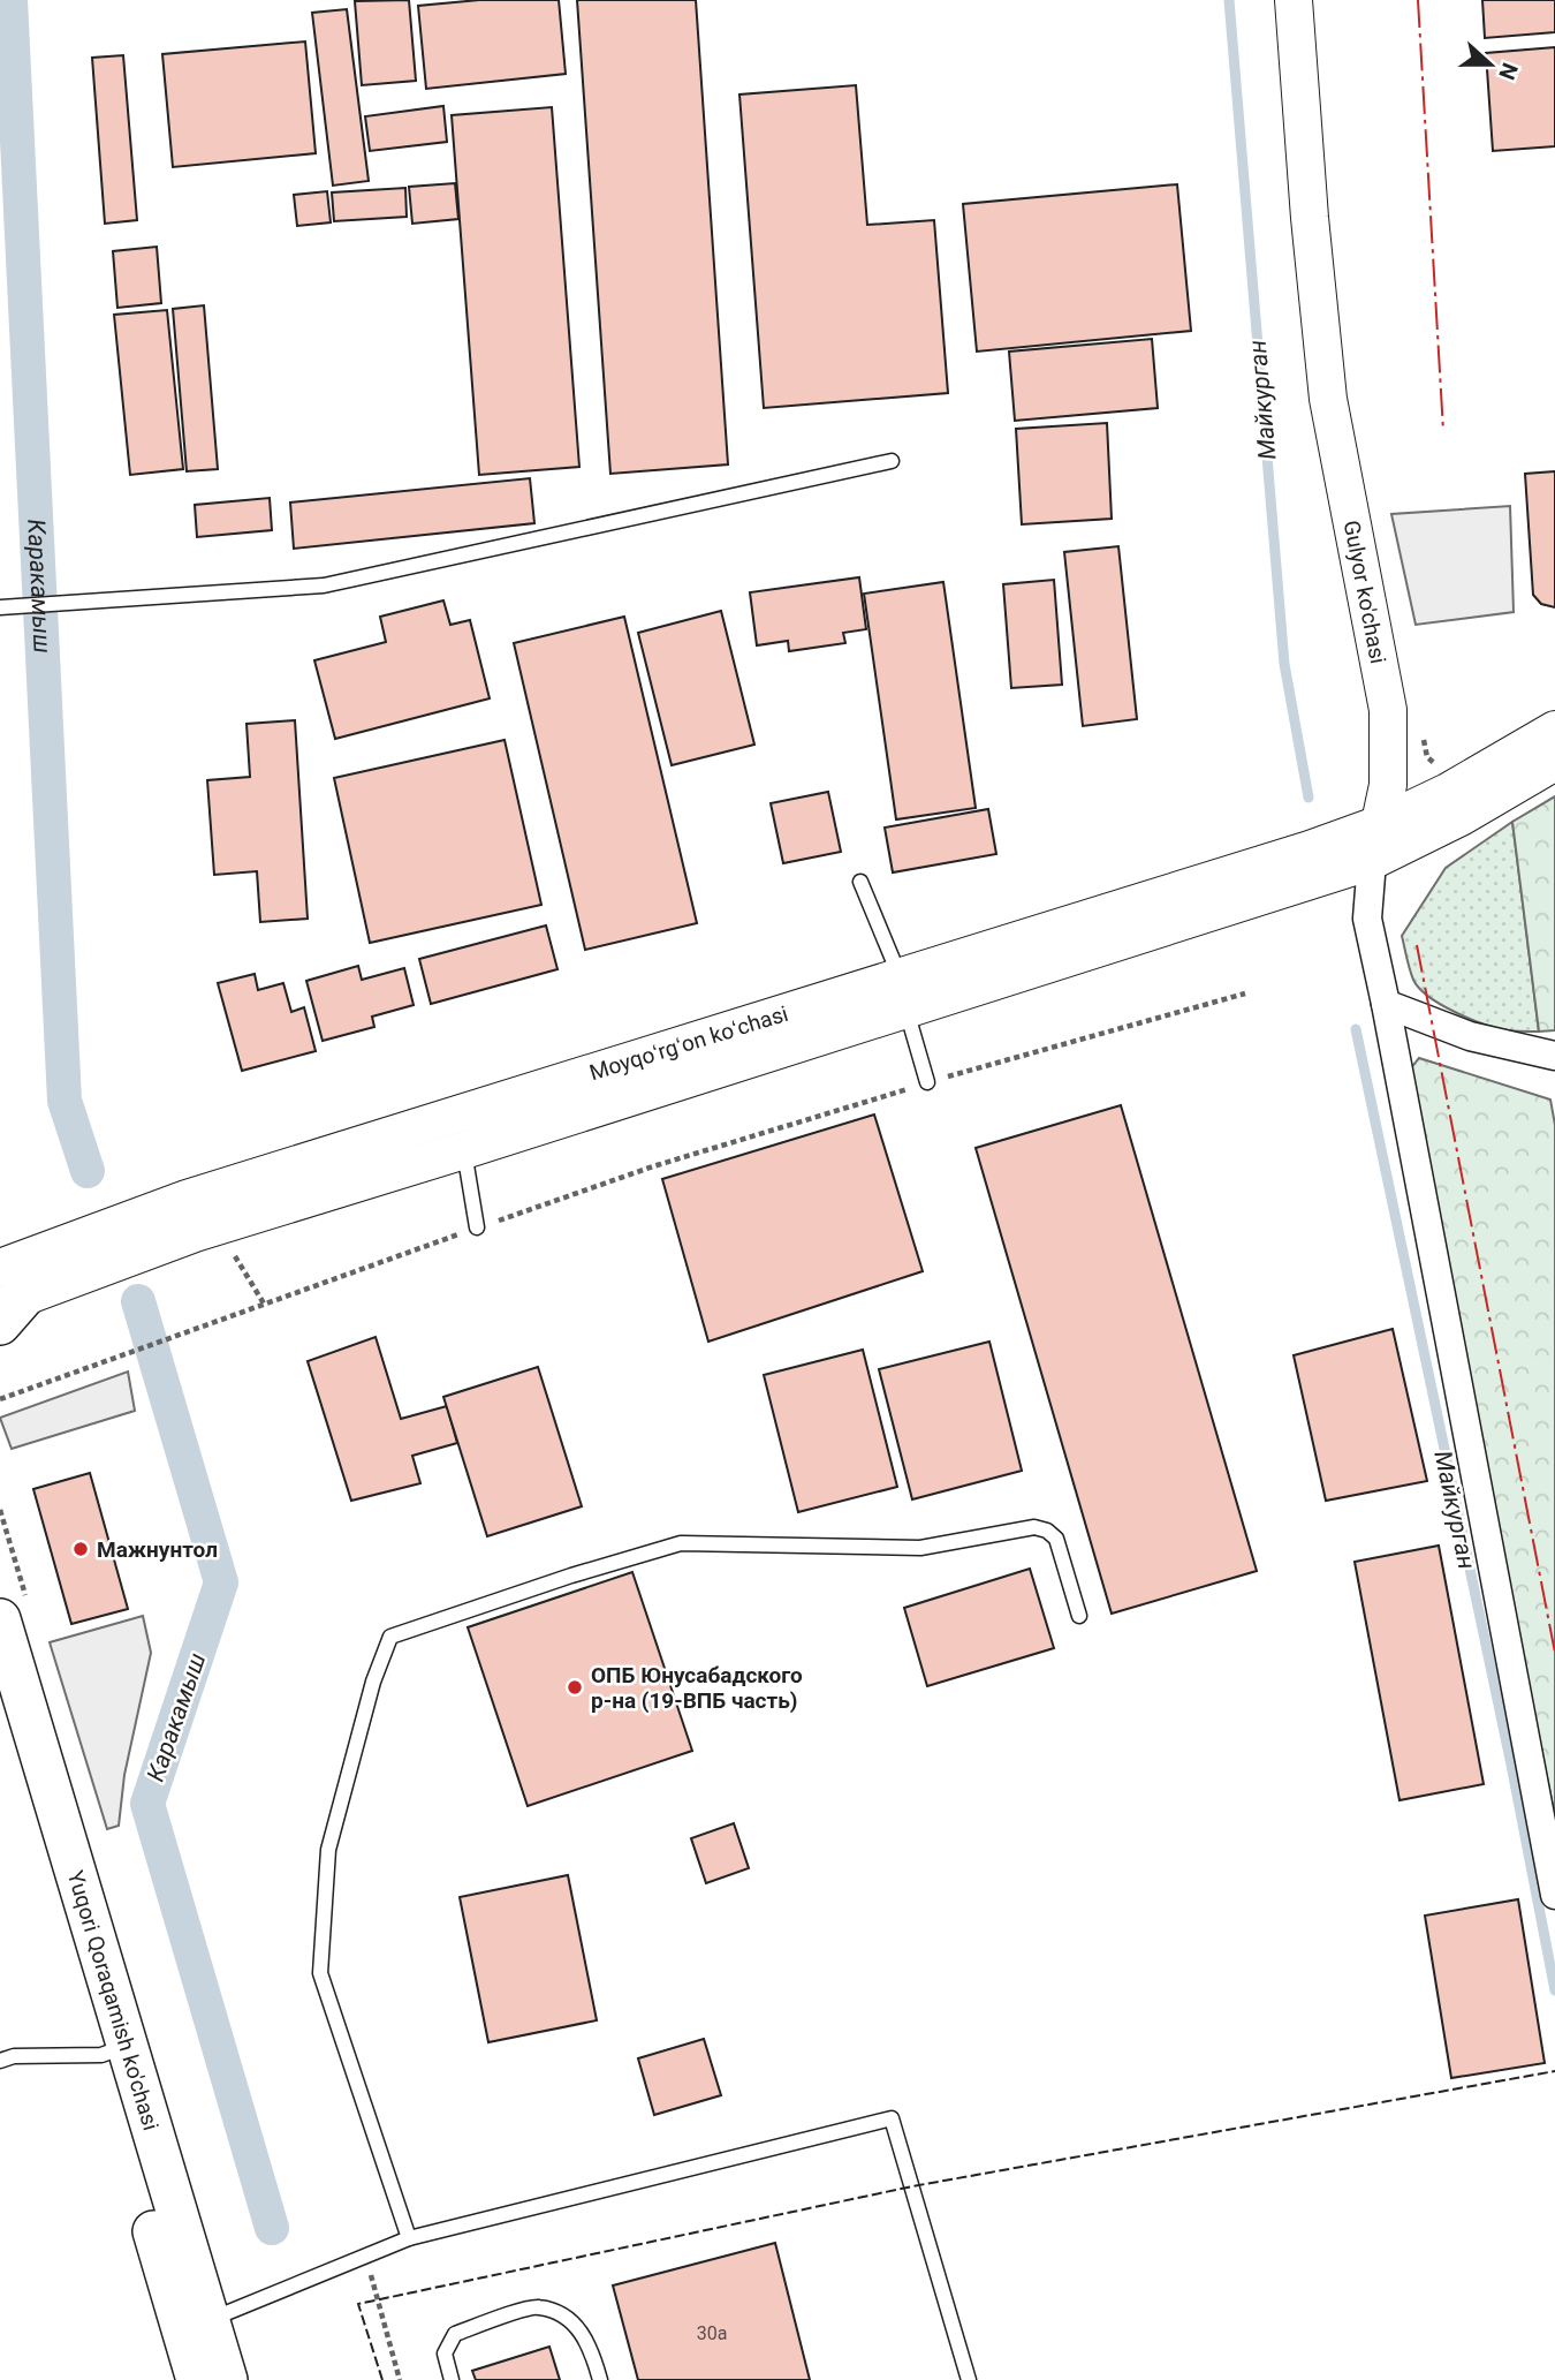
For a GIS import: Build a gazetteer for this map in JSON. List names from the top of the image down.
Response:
{
  "streets": {
    "main road": ["Yuqori Qoraqamish ko'chasi"],
    "street": ["Gulyor ko'chasi", "Moyqoʻrgʻon koʻchasi"]
  },
  "crossings": [
    ["Gulyor ko'chasi", "Moyqoʻrgʻon koʻchasi"]
  ],
  "water": ["Майкурган", "Каракамыш"],
  "places": ["Мажнунтол", "ОПБ Юнусабадского р-на (19-ВПБ часть)"],
  "house_numbers": ["30a"],
  "north": "right"
}
